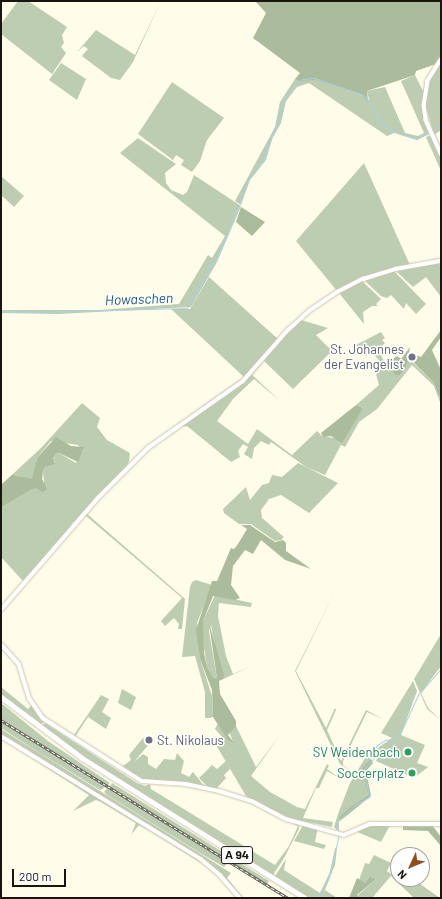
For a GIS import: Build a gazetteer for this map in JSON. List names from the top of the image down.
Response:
{
  "streets": {
    "highway": ["A 94"]
  },
  "water": ["Howaschen"],
  "places": [
    "St. Johannes der Evangelist",
    "St. Nikolaus",
    "SV Weidenbach",
    "Soccerplatz"
  ],
  "scale_bar": "200 m",
  "north": "bottom left"
}
